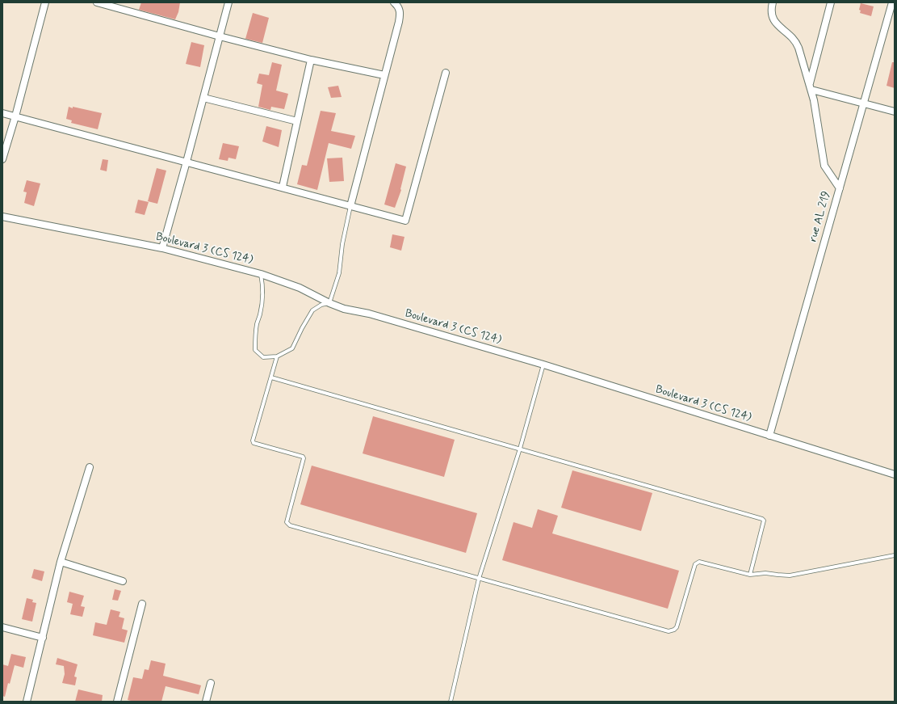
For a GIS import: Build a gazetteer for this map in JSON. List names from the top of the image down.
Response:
{
  "streets": {
    "street": ["rue AL 219", "Boulevard 3 (CS 124)"]
  },
  "crossings": [
    ["rue AL 219", "Boulevard 3 (CS 124)"]
  ]
}
